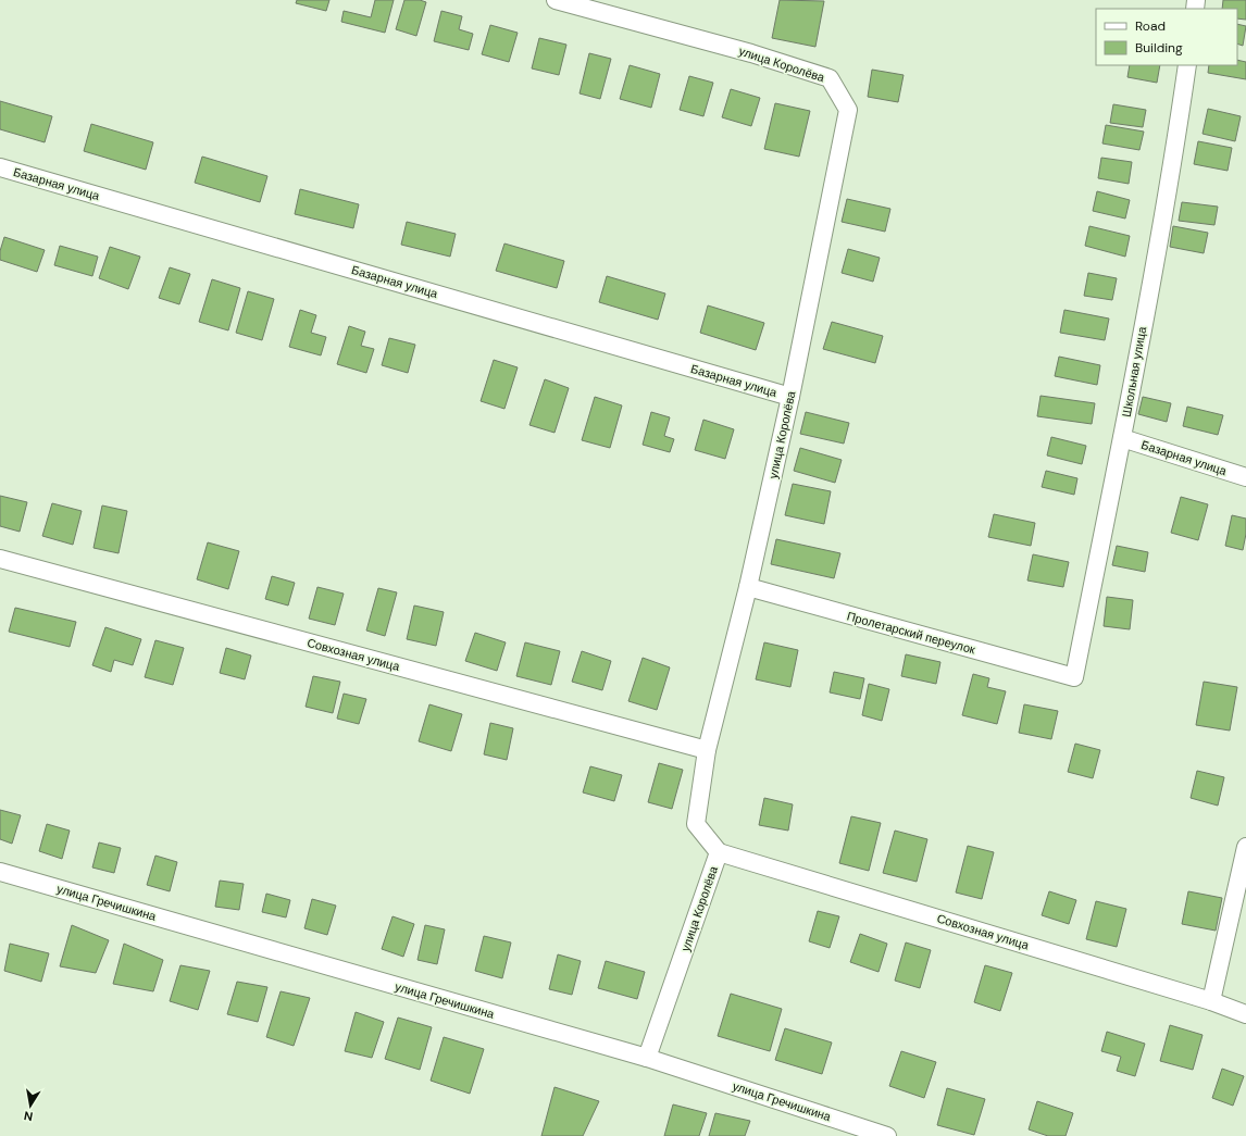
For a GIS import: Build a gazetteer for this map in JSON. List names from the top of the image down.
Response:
{
  "streets": {
    "street": [
      "улица Королёва",
      "Базарная улица",
      "Школьная улица",
      "Пролетарский переулок",
      "Совхозная улица",
      "улица Гречишкина"
    ]
  },
  "crossings": [
    ["улица Королёва", "Базарная улица"],
    ["улица Королёва", "Пролетарский переулок"],
    ["улица Королёва", "Совхозная улица"],
    ["улица Королёва", "улица Гречишкина"],
    ["Базарная улица", "Школьная улица"],
    ["Школьная улица", "Пролетарский переулок"]
  ],
  "legend": ["Road", "Building"],
  "north": "bottom"
}
